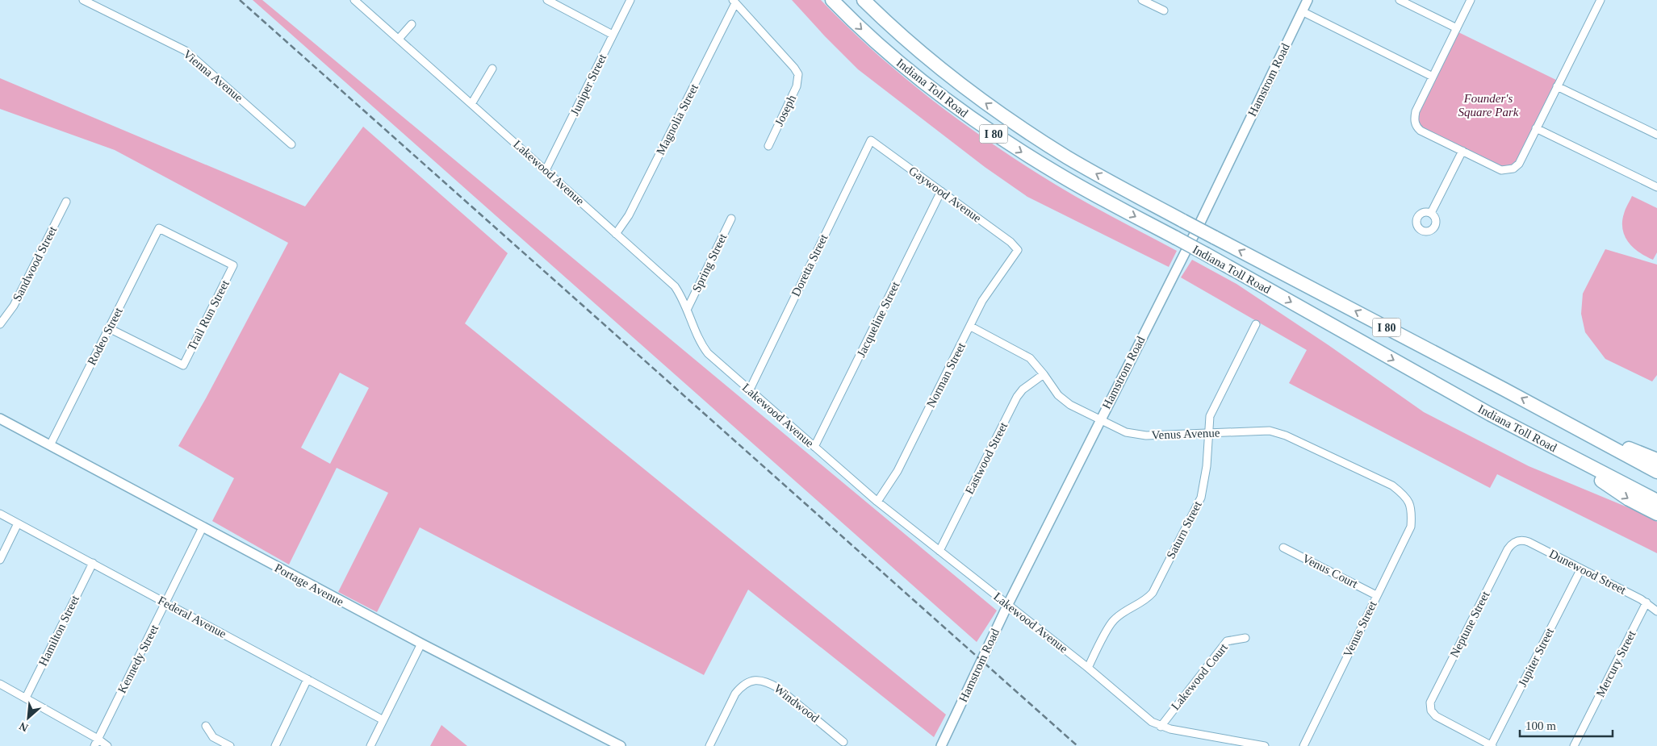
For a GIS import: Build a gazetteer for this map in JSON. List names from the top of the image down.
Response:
{
  "streets": {
    "highway": ["Indiana Toll Road", "I 80"],
    "street": [
      "Vienna Avenue",
      "Hamstrom Road",
      "Juniper Street",
      "Joseph",
      "Magnolia Street",
      "Lakewood Avenue",
      "Gaywood Avenue",
      "Spring Street",
      "Sandwood Street",
      "Doretta Street",
      "Trail Run Street",
      "Jacqueline Street",
      "Rodeo Street",
      "Norman Street",
      "Venus Avenue",
      "Eastwood Street",
      "Saturn Street",
      "Venus Court",
      "Dunewood Street",
      "Portage Avenue",
      "Federal Avenue",
      "Neptune Street",
      "Venus Street",
      "Hamilton Street",
      "Jupiter Street",
      "Kennedy Street",
      "Mercury Street",
      "Lakewood Court",
      "Windwood"
    ]
  },
  "crossings": [
    ["Hamstrom Road", "Lakewood Avenue"],
    ["Hamstrom Road", "Venus Avenue"],
    ["Juniper Street", "Lakewood Avenue"],
    ["Joseph", "Magnolia Street"],
    ["Magnolia Street", "Lakewood Avenue"],
    ["Lakewood Avenue", "Spring Street"],
    ["Lakewood Avenue", "Doretta Street"],
    ["Lakewood Avenue", "Jacqueline Street"],
    ["Lakewood Avenue", "Norman Street"],
    ["Lakewood Avenue", "Eastwood Street"],
    ["Lakewood Avenue", "Saturn Street"],
    ["Lakewood Avenue", "Lakewood Court"],
    ["Gaywood Avenue", "Doretta Street"],
    ["Gaywood Avenue", "Jacqueline Street"],
    ["Gaywood Avenue", "Norman Street"],
    ["Trail Run Street", "Rodeo Street"],
    ["Rodeo Street", "Portage Avenue"],
    ["Norman Street", "Venus Avenue"],
    ["Venus Avenue", "Eastwood Street"],
    ["Venus Avenue", "Saturn Street"],
    ["Venus Avenue", "Venus Street"],
    ["Venus Court", "Venus Street"],
    ["Dunewood Street", "Neptune Street"],
    ["Dunewood Street", "Jupiter Street"],
    ["Dunewood Street", "Mercury Street"],
    ["Portage Avenue", "Kennedy Street"],
    ["Federal Avenue", "Hamilton Street"],
    ["Federal Avenue", "Kennedy Street"],
    ["Neptune Street", "Jupiter Street"]
  ],
  "parks": ["Founder's Square Park"],
  "scale_bar": "100 m",
  "north": "bottom left"
}
